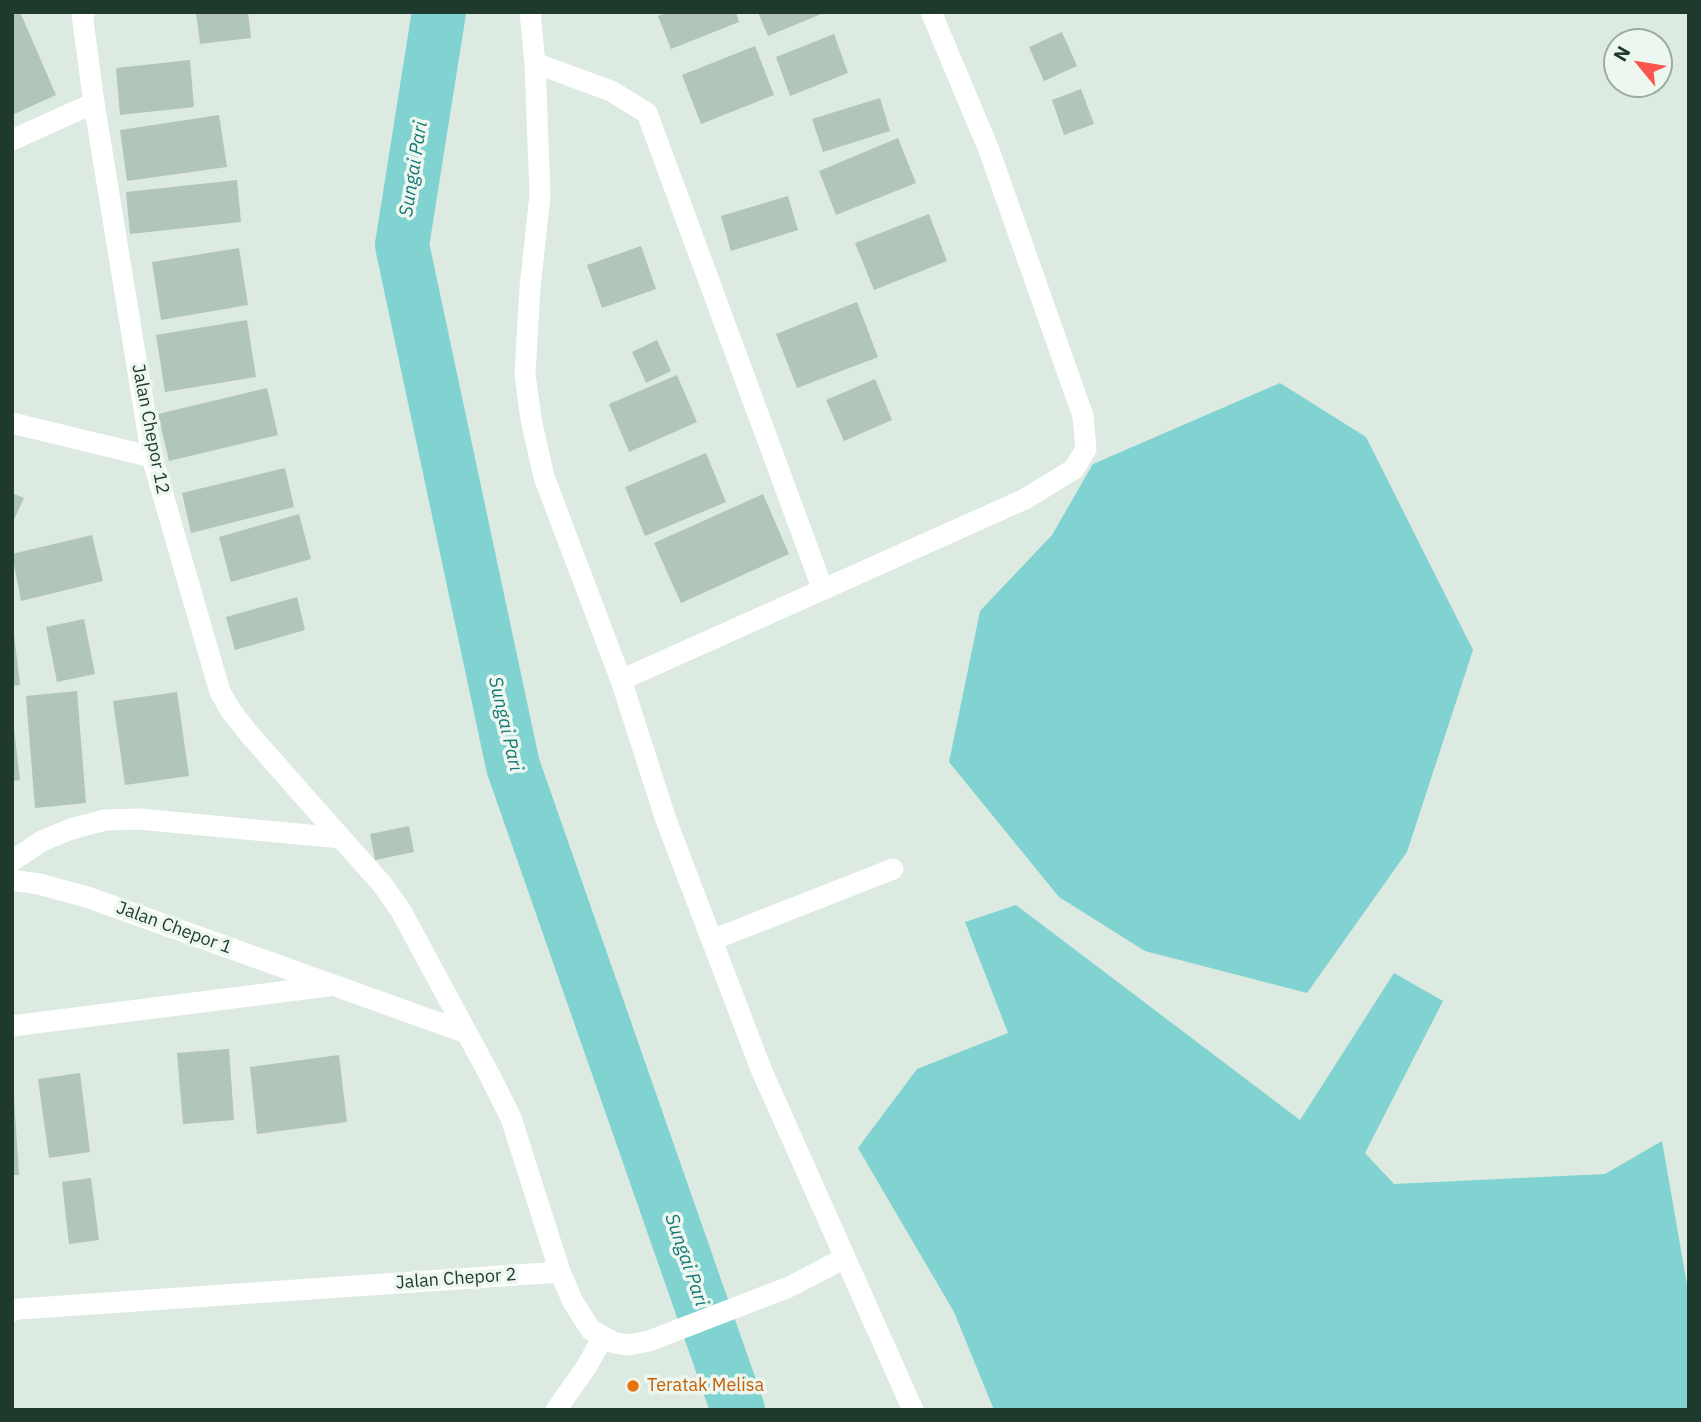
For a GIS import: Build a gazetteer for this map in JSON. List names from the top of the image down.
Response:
{
  "streets": {
    "street": ["Jalan Chepor 12", "Jalan Chepor 1", "Jalan Chepor 2"]
  },
  "crossings": [
    ["Jalan Chepor 12", "Jalan Chepor 1"],
    ["Jalan Chepor 12", "Jalan Chepor 2"]
  ],
  "water": ["Sungai Pari"],
  "places": ["Teratak Melisa"],
  "north": "top left"
}
